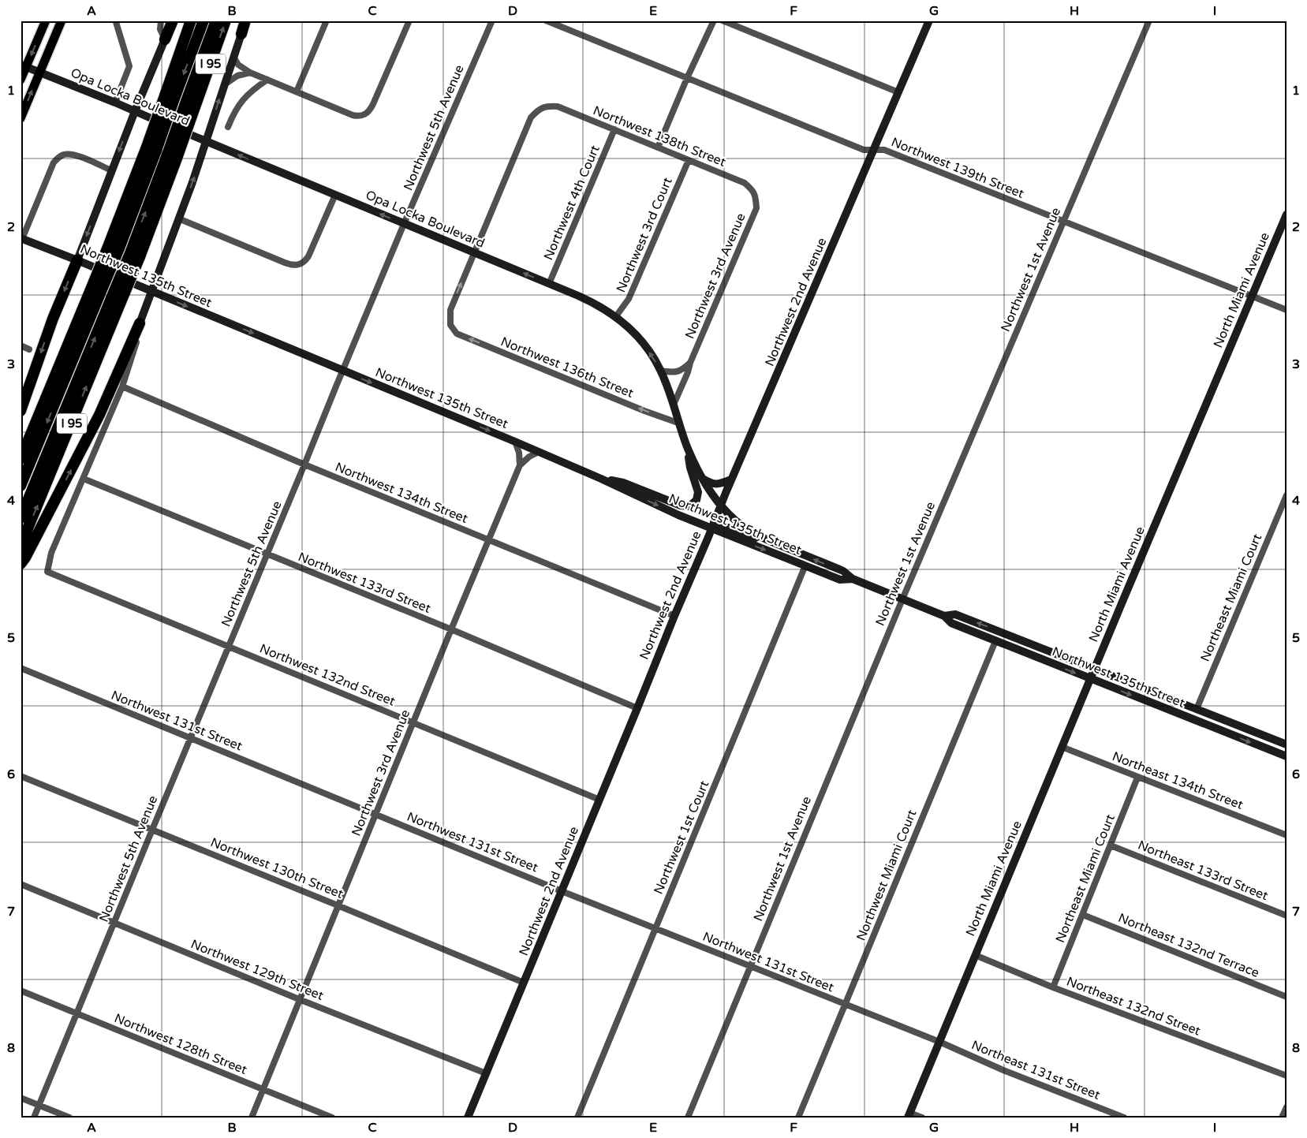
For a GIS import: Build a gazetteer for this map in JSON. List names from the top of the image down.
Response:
{
  "streets": {
    "highway": ["I 95"],
    "main road": [
      "Opa Locka Boulevard",
      "Northwest 135th Street",
      "North Miami Avenue",
      "Northwest 2nd Avenue"
    ],
    "street": [
      "Northwest 5th Avenue",
      "Northwest 138th Street",
      "Northwest 139th Street",
      "Northwest 4th Court",
      "Northwest 3rd Court",
      "Northwest 1st Avenue",
      "Northwest 3rd Avenue",
      "Northwest 136th Street",
      "Northwest 134th Street",
      "Northwest 133rd Street",
      "Northeast Miami Court",
      "Northwest 132nd Street",
      "Northwest 131st Street",
      "Northeast 134th Street",
      "Northwest 1st Court",
      "Northwest 130th Street",
      "Northeast 133rd Street",
      "Northwest Miami Court",
      "Northeast 132nd Terrace",
      "Northwest 129th Street",
      "Northeast 132nd Street",
      "Northwest 128th Street",
      "Northeast 131st Street"
    ]
  },
  "crossings": [
    ["Opa Locka Boulevard", "Northwest 5th Avenue"],
    ["Opa Locka Boulevard", "Northwest 138th Street"],
    ["Opa Locka Boulevard", "Northwest 4th Court"],
    ["Opa Locka Boulevard", "Northwest 3rd Court"],
    ["Opa Locka Boulevard", "Northwest 135th Street"],
    ["Opa Locka Boulevard", "Northwest 3rd Avenue"],
    ["Opa Locka Boulevard", "Northwest 2nd Avenue"],
    ["Opa Locka Boulevard", "Northwest 136th Street"],
    ["Northwest 5th Avenue", "Northwest 135th Street"],
    ["Northwest 5th Avenue", "Northwest 134th Street"],
    ["Northwest 5th Avenue", "Northwest 133rd Street"],
    ["Northwest 5th Avenue", "Northwest 132nd Street"],
    ["Northwest 5th Avenue", "Northwest 131st Street"],
    ["Northwest 5th Avenue", "Northwest 130th Street"],
    ["Northwest 5th Avenue", "Northwest 129th Street"],
    ["Northwest 5th Avenue", "Northwest 128th Street"],
    ["Northwest 138th Street", "Northwest 4th Court"],
    ["Northwest 138th Street", "Northwest 3rd Court"],
    ["Northwest 138th Street", "Northwest 3rd Avenue"],
    ["Northwest 138th Street", "Northwest 136th Street"],
    ["Northwest 139th Street", "Northwest 1st Avenue"],
    ["Northwest 139th Street", "North Miami Avenue"],
    ["Northwest 139th Street", "Northwest 2nd Avenue"],
    ["Northwest 1st Avenue", "Northwest 135th Street"],
    ["Northwest 1st Avenue", "Northwest 131st Street"],
    ["Northwest 135th Street", "Northwest 3rd Avenue"],
    ["Northwest 135th Street", "North Miami Avenue"],
    ["Northwest 135th Street", "Northwest 2nd Avenue"],
    ["Northwest 135th Street", "Northeast Miami Court"],
    ["Northwest 135th Street", "Northwest 1st Court"],
    ["Northwest 135th Street", "Northwest Miami Court"],
    ["Northwest 3rd Avenue", "Northwest 134th Street"],
    ["Northwest 3rd Avenue", "Northwest 133rd Street"],
    ["Northwest 3rd Avenue", "Northwest 132nd Street"],
    ["Northwest 3rd Avenue", "Northwest 131st Street"],
    ["Northwest 3rd Avenue", "Northwest 130th Street"],
    ["Northwest 3rd Avenue", "Northwest 129th Street"],
    ["Northwest 3rd Avenue", "Northwest 128th Street"],
    ["North Miami Avenue", "Northwest 131st Street"],
    ["North Miami Avenue", "Northeast 134th Street"],
    ["North Miami Avenue", "Northeast 132nd Street"],
    ["North Miami Avenue", "Northeast 131st Street"],
    ["Northwest 2nd Avenue", "Northwest 134th Street"],
    ["Northwest 2nd Avenue", "Northwest 133rd Street"],
    ["Northwest 2nd Avenue", "Northwest 132nd Street"],
    ["Northwest 2nd Avenue", "Northwest 131st Street"],
    ["Northwest 2nd Avenue", "Northwest 130th Street"],
    ["Northwest 2nd Avenue", "Northwest 129th Street"],
    ["Northwest 133rd Street", "Northwest 132nd Street"],
    ["Northeast Miami Court", "Northeast 134th Street"],
    ["Northeast Miami Court", "Northeast 133rd Street"],
    ["Northeast Miami Court", "Northeast 132nd Terrace"],
    ["Northeast Miami Court", "Northeast 132nd Street"],
    ["Northwest 131st Street", "Northwest 1st Court"],
    ["Northwest 131st Street", "Northwest Miami Court"],
    ["Northwest 131st Street", "Northeast 131st Street"]
  ],
  "one_way": ["Opa Locka Boulevard", "Northwest 136th Street"],
  "grid": {
    "columns": [
      "A",
      "B",
      "C",
      "D",
      "E",
      "F",
      "G",
      "H",
      "I"
    ],
    "rows": [
      "1",
      "2",
      "3",
      "4",
      "5",
      "6",
      "7",
      "8"
    ]
  }
}
